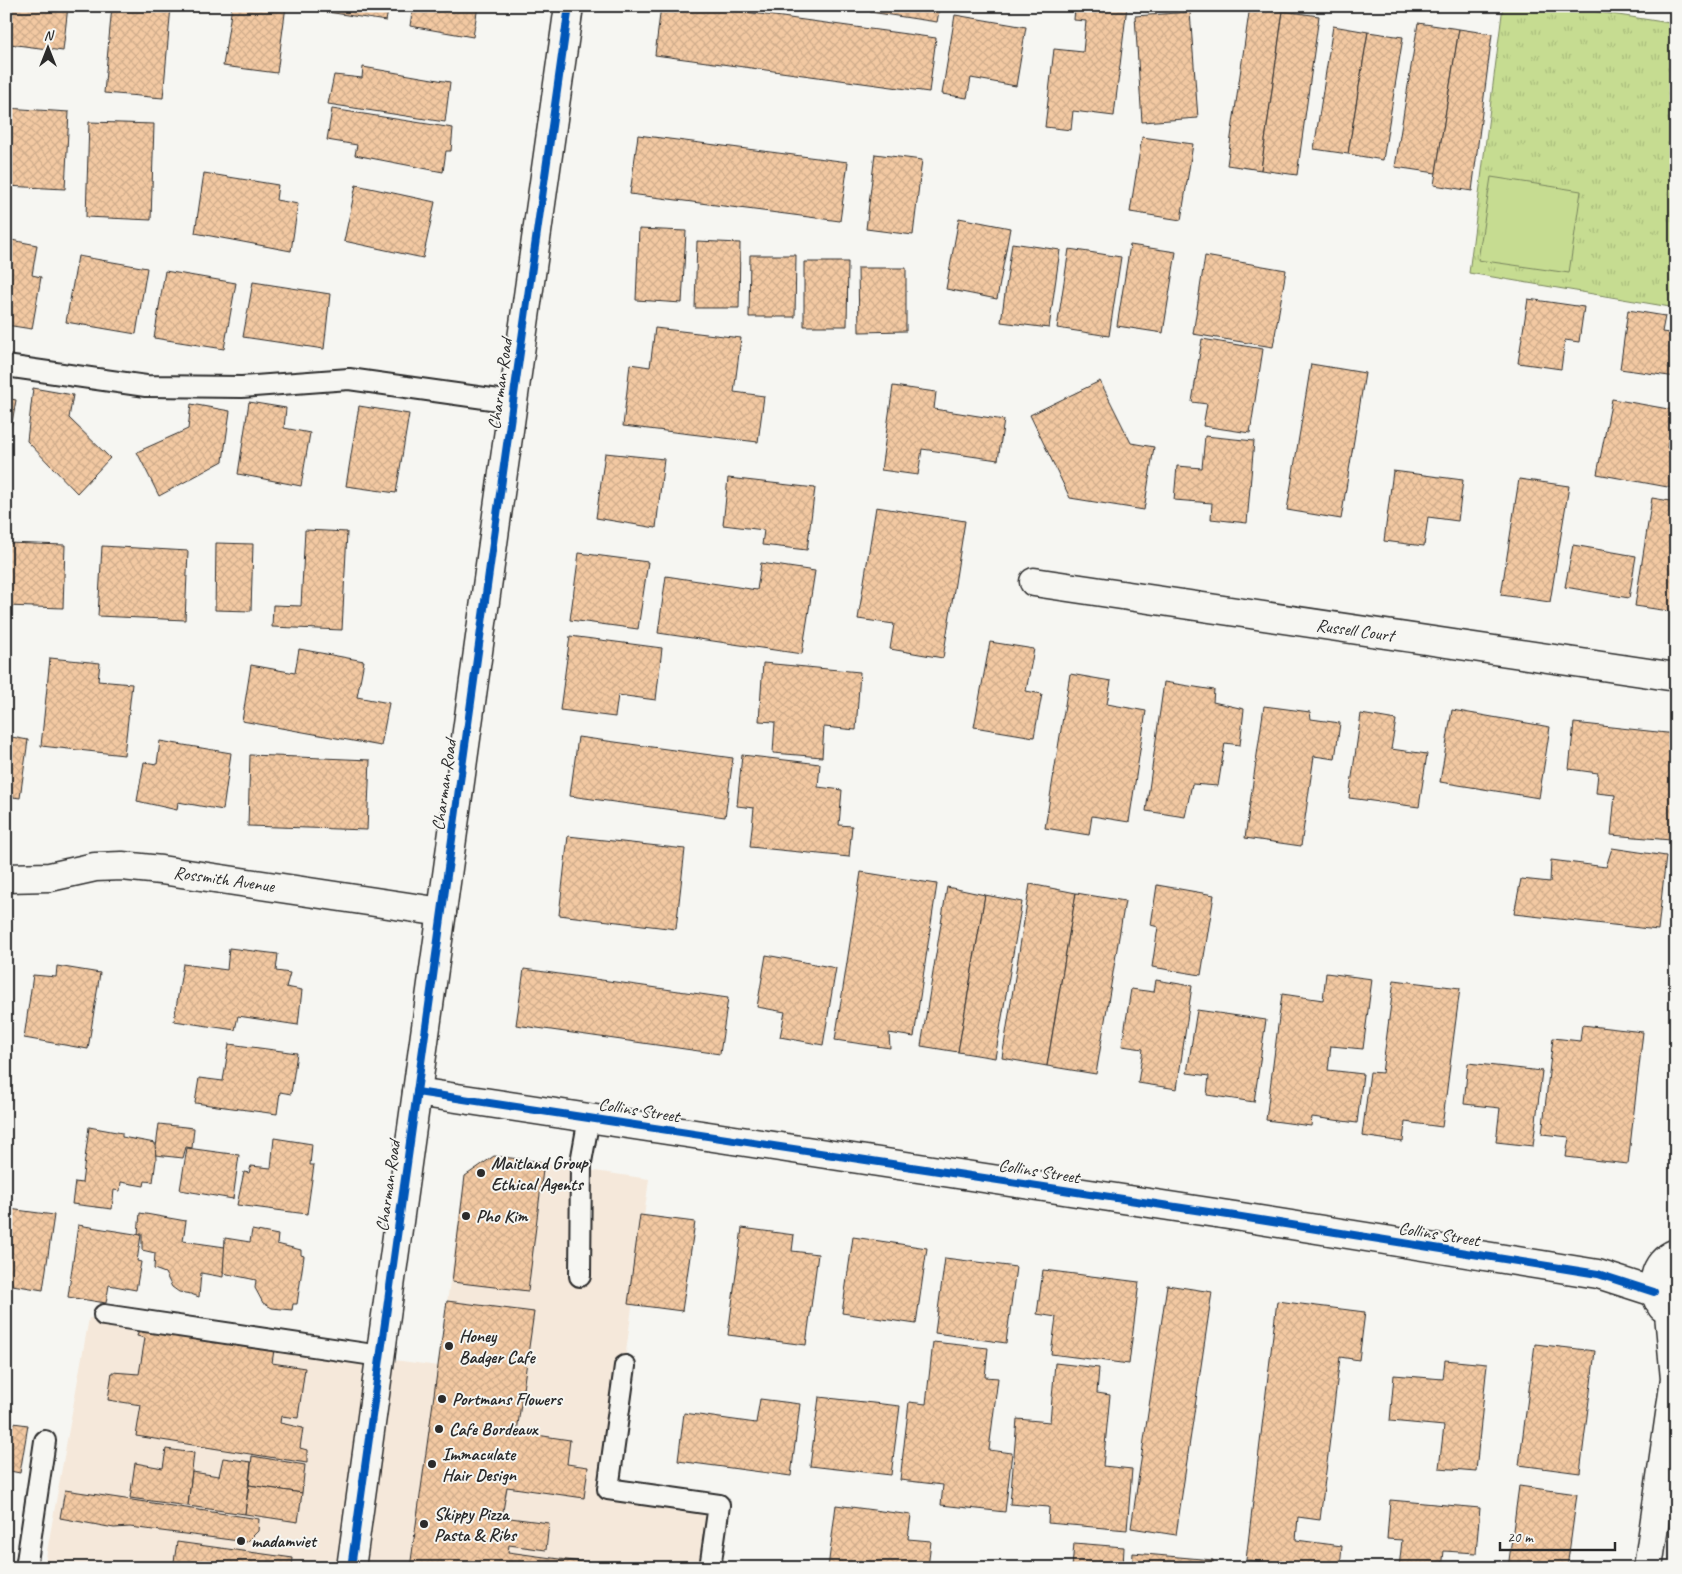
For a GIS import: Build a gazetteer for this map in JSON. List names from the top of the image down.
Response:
{
  "streets": {
    "street": [
      "Charman Road",
      "Russell Court",
      "Rossmith Avenue",
      "Collins Street"
    ]
  },
  "crossings": [
    ["Charman Road", "Rossmith Avenue"],
    ["Charman Road", "Collins Street"]
  ],
  "places": [
    "Maitland Group Ethical Agents",
    "Pho Kim",
    "Honey Badger Cafe",
    "Portmans Flowers",
    "Cafe Bordeaux",
    "Immaculate Hair Design",
    "Skippy Pizza Pasta & Ribs",
    "madamviet"
  ],
  "scale_bar": "20 m",
  "north": "top"
}
